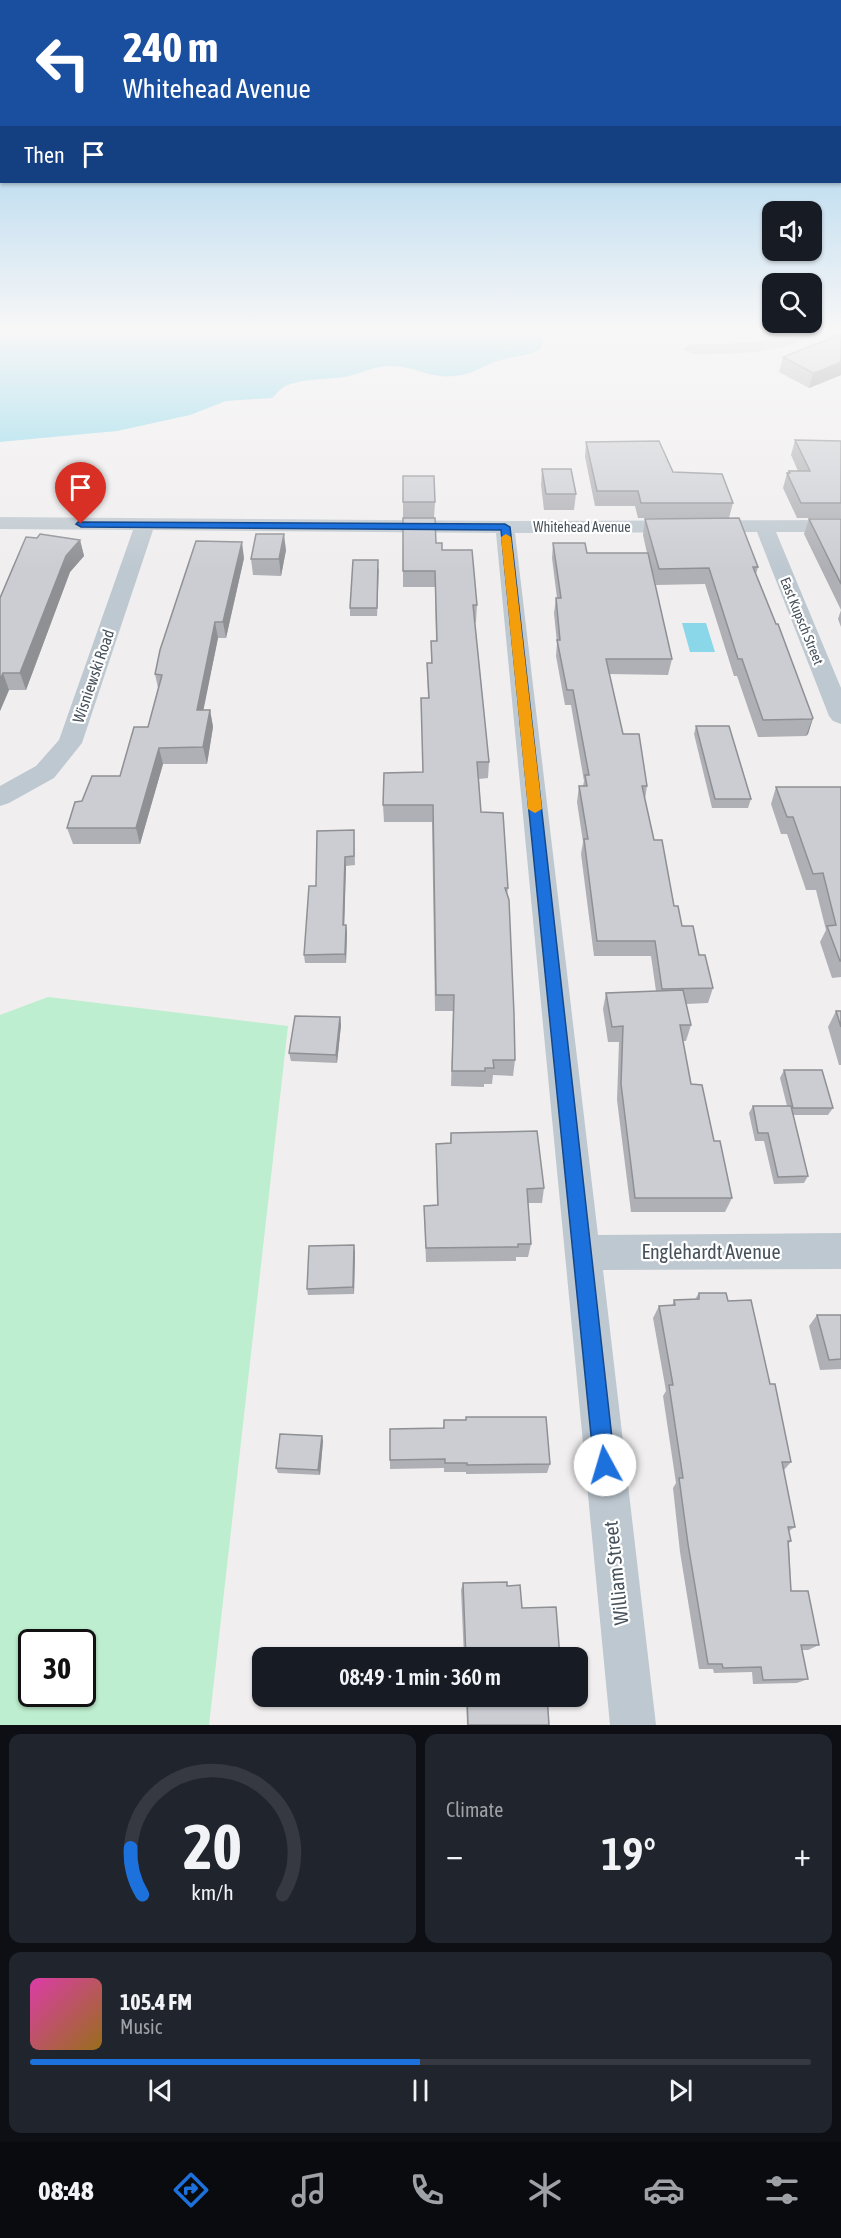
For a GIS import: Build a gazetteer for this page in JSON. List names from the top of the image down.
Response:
{
  "streets": {
    "street": [
      "Whitehead Avenue",
      "East Kupsch Street",
      "Wisniewski Road",
      "Englehardt Avenue",
      "William Street"
    ]
  },
  "crossings": [
    ["Whitehead Avenue", "East Kupsch Street"],
    ["Whitehead Avenue", "Wisniewski Road"],
    ["Whitehead Avenue", "William Street"],
    ["Englehardt Avenue", "William Street"]
  ],
  "page": {
    "turn": ["240 m", "Whitehead Avenue"],
    "then": "Then",
    "limit": "30",
    "trip": "08:49 · 1 min · 360 m",
    "tile": "Climate",
    "heat": ["−", "19°", "+"],
    "song": ["105.4 FM", "Music"],
    "tabs": "08:48",
    "gauge": ["20", "km/h"]
  }
}
